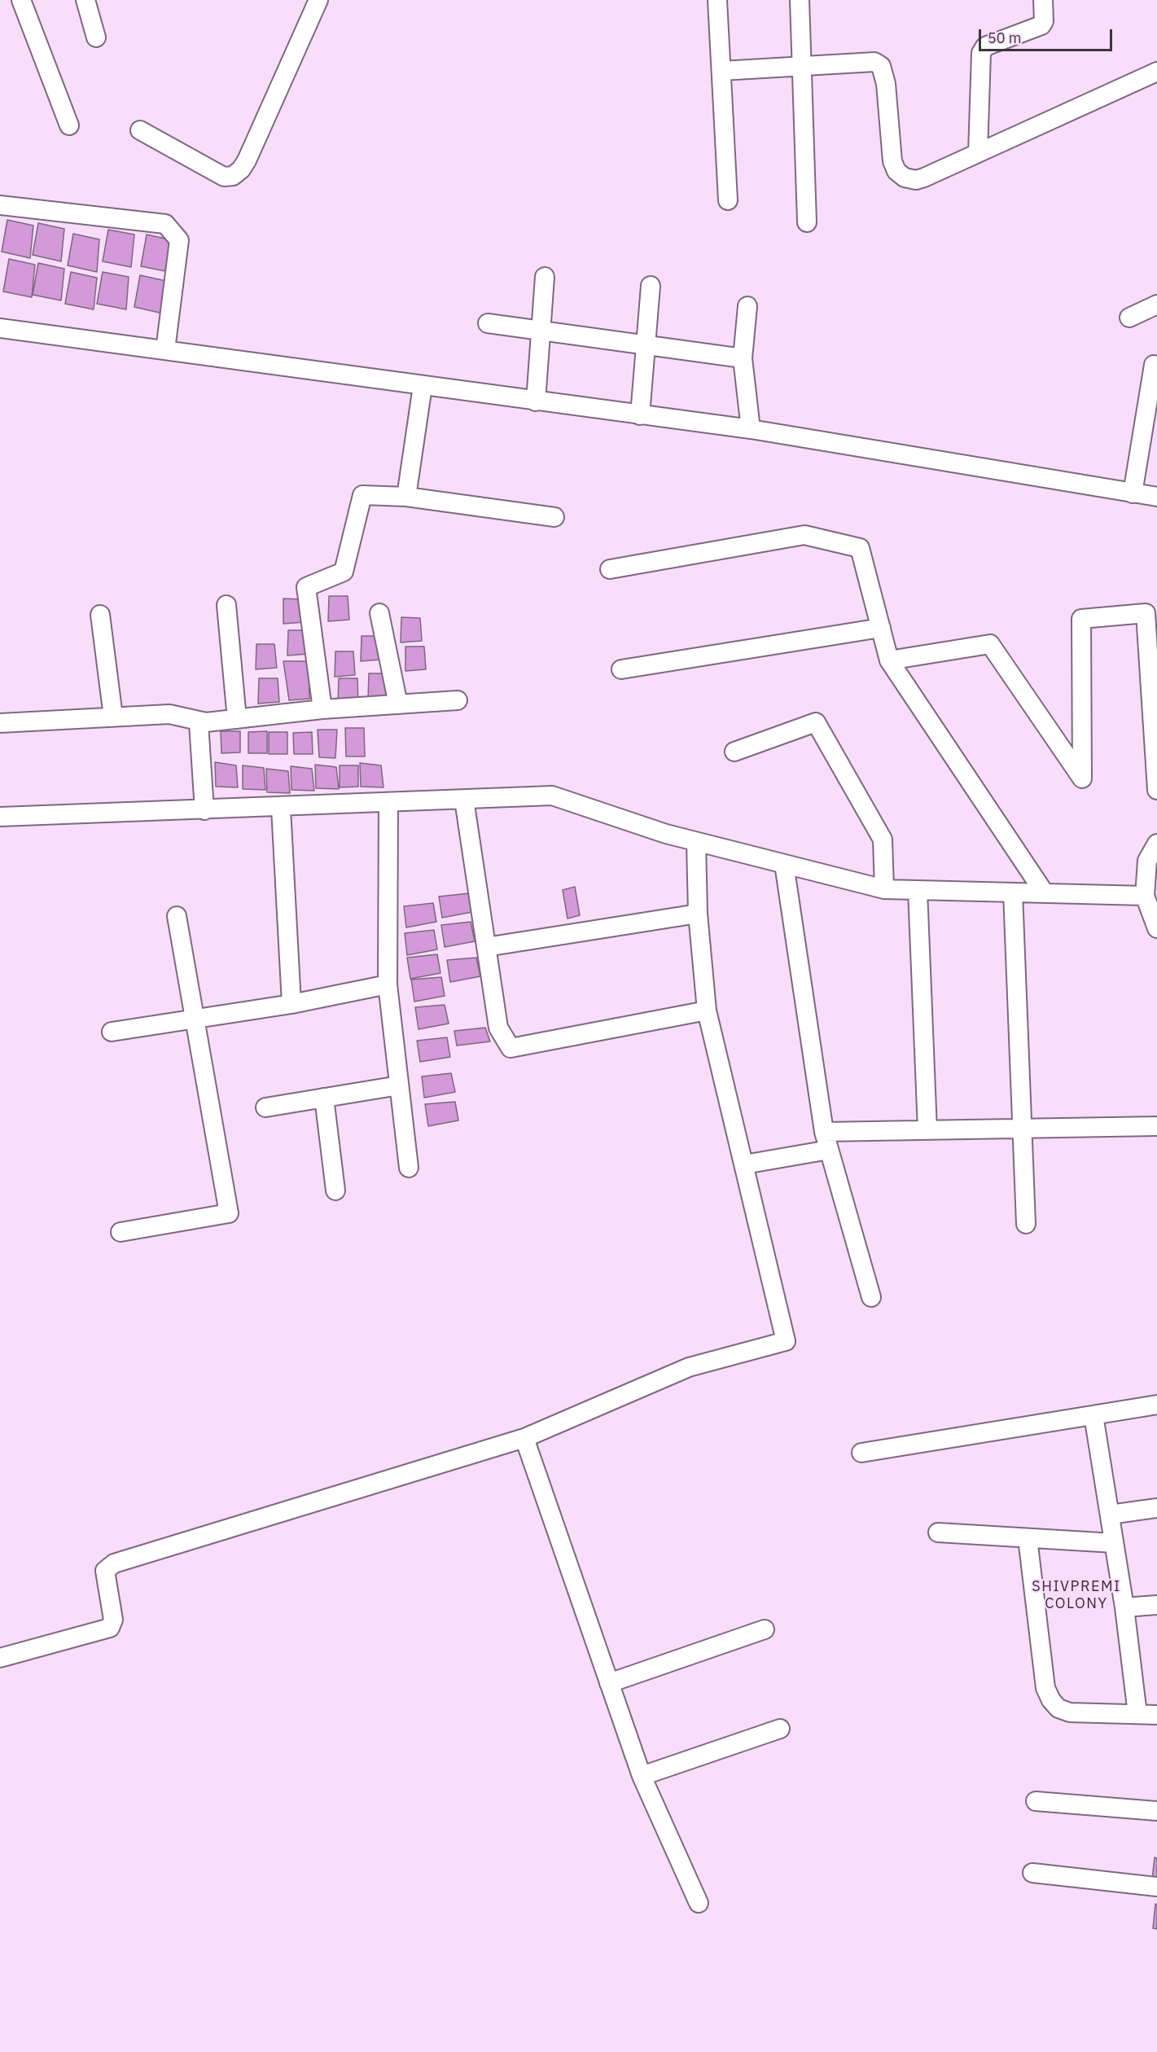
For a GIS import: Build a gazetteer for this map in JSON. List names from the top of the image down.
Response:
{
  "districts": ["SHIVPREMI COLONY"],
  "scale_bar": "50 m"
}
